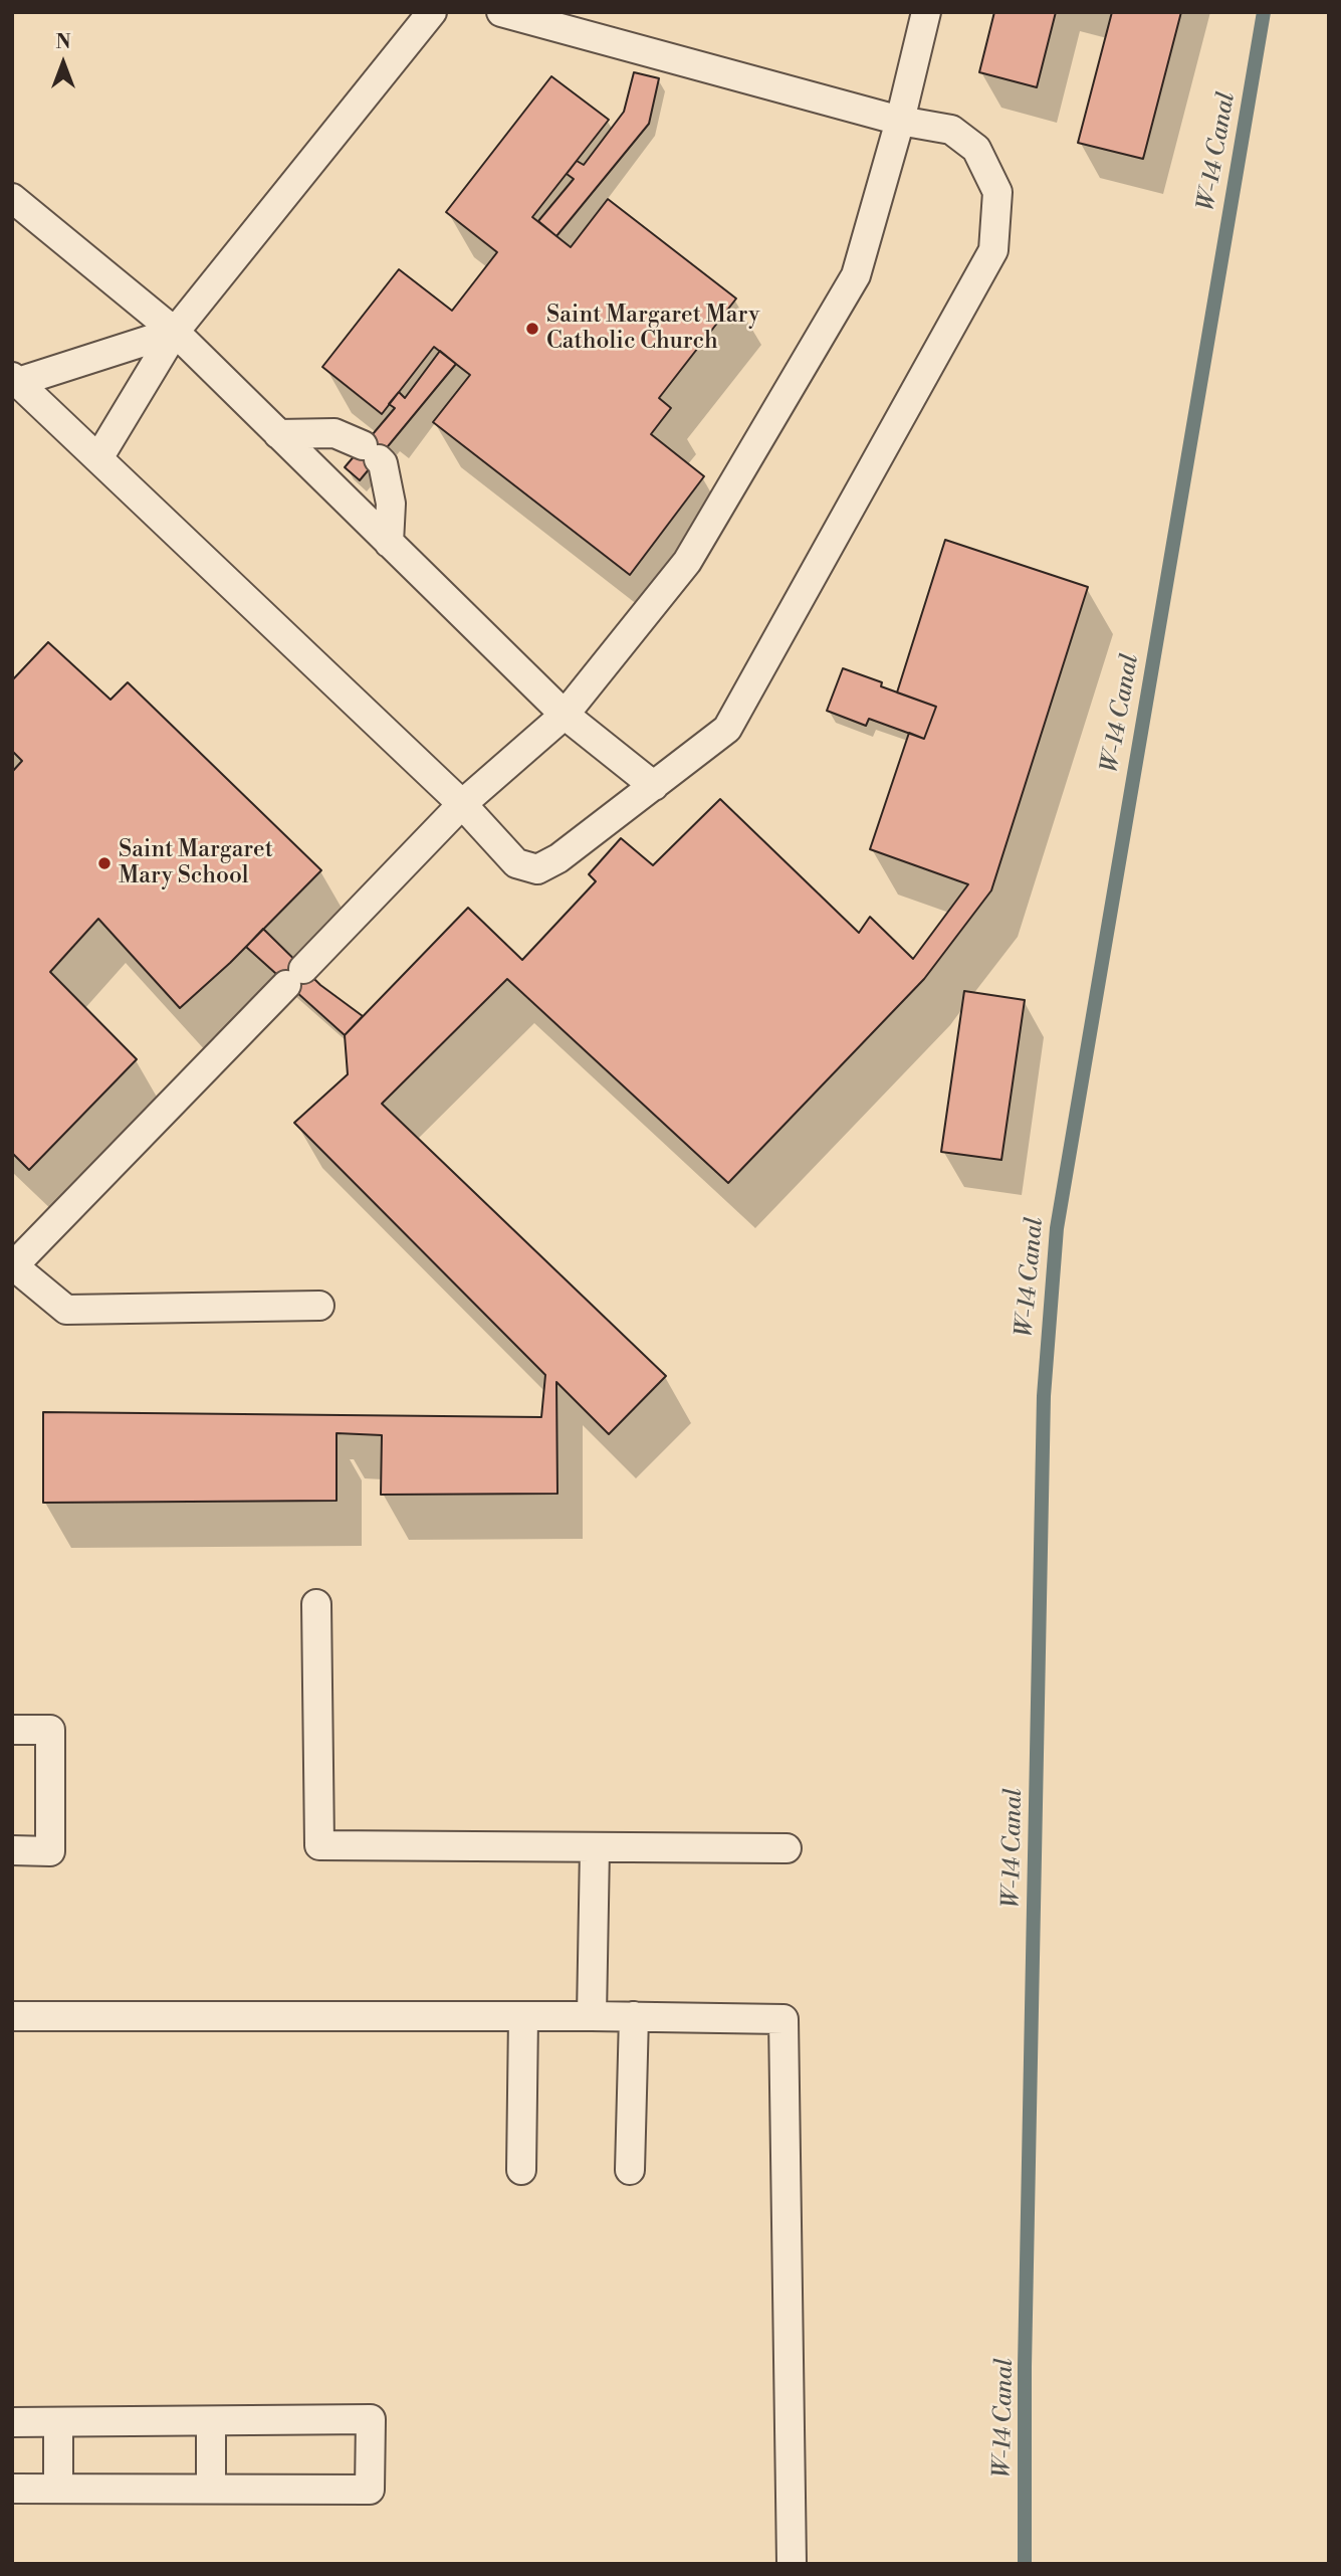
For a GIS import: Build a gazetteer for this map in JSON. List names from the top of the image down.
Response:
{
  "water": ["W-14 Canal"],
  "places": ["Saint Margaret Mary Catholic Church", "Saint Margaret Mary School"],
  "north": "top"
}
